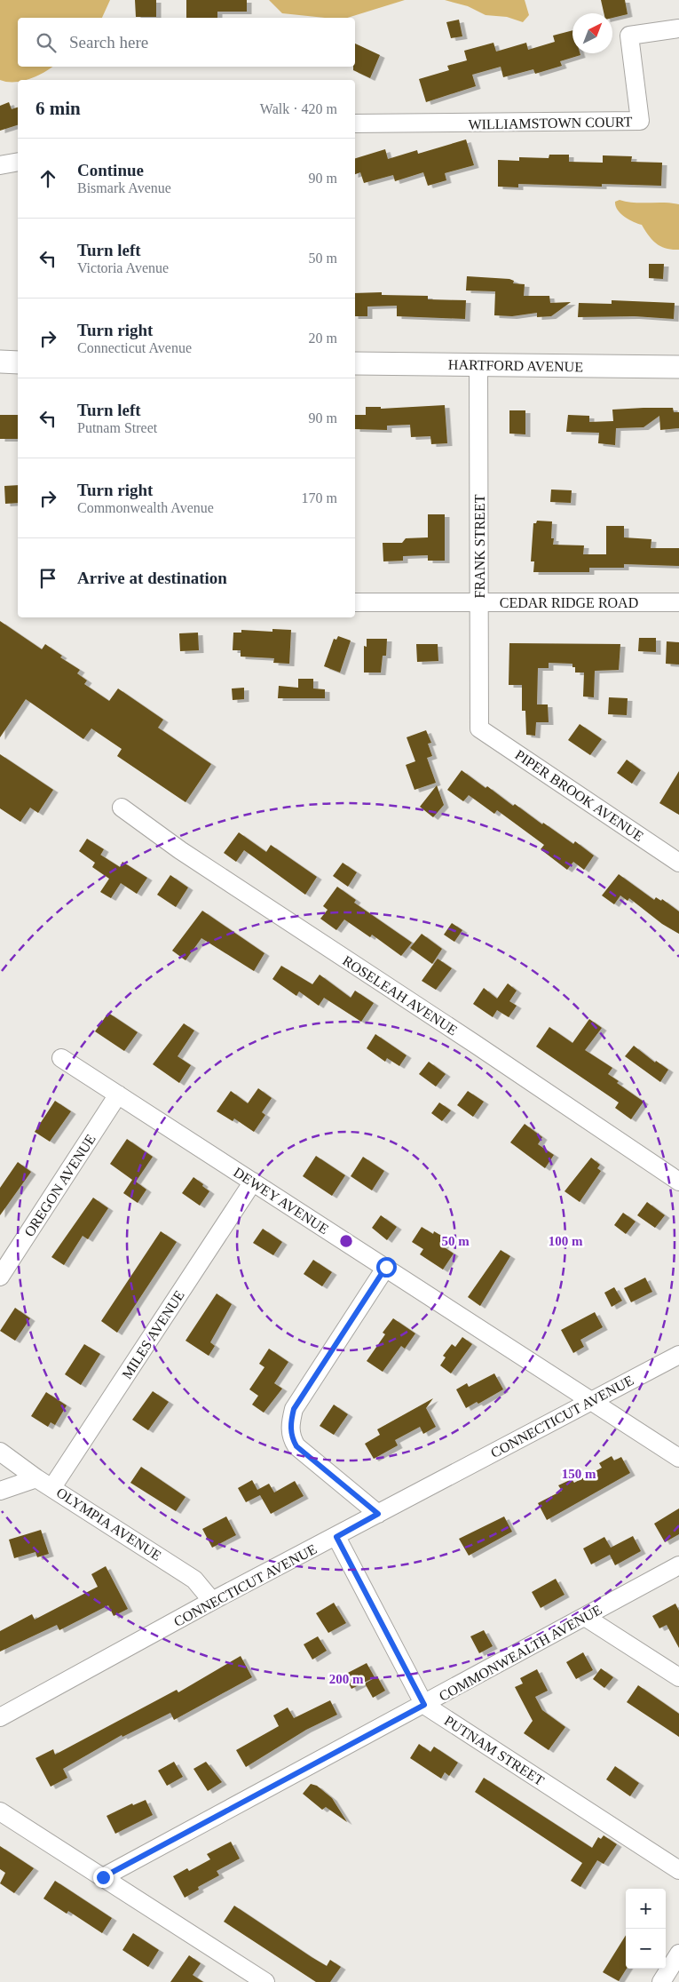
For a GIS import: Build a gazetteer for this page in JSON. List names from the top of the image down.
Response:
{
  "streets": {
    "main road": ["HARTFORD AVENUE"],
    "street": [
      "WILLIAMSTOWN COURT",
      "FRANK STREET",
      "CEDAR RIDGE ROAD",
      "PIPER BROOK AVENUE",
      "ROSELEAH AVENUE",
      "OREGON AVENUE",
      "DEWEY AVENUE",
      "MILES AVENUE",
      "CONNECTICUT AVENUE",
      "OLYMPIA AVENUE",
      "COMMONWEALTH AVENUE",
      "PUTNAM STREET"
    ]
  },
  "crossings": [
    ["HARTFORD AVENUE", "FRANK STREET"],
    ["FRANK STREET", "CEDAR RIDGE ROAD"],
    ["FRANK STREET", "PIPER BROOK AVENUE"],
    ["OREGON AVENUE", "DEWEY AVENUE"],
    ["DEWEY AVENUE", "MILES AVENUE"],
    ["DEWEY AVENUE", "CONNECTICUT AVENUE"],
    ["MILES AVENUE", "OLYMPIA AVENUE"],
    ["CONNECTICUT AVENUE", "OLYMPIA AVENUE"],
    ["CONNECTICUT AVENUE", "PUTNAM STREET"],
    ["COMMONWEALTH AVENUE", "PUTNAM STREET"]
  ],
  "north": "top right",
  "page": {
    "search": "Search here",
    "heading": ["6 min", "Walk · 420 m"],
    "list": [
      ["Continue", "Bismark Avenue", "90 m"],
      ["Turn left", "Victoria Avenue", "50 m"],
      ["Turn right", "Connecticut Avenue", "20 m"],
      ["Turn left", "Putnam Street", "90 m"],
      ["Turn right", "Commonwealth Avenue", "170 m"],
      "Arrive at destination"
    ],
    "map_buttons": ["+", "−"]
  },
  "rings": [
    "50 m",
    "100 m",
    "150 m",
    "200 m"
  ]
}
